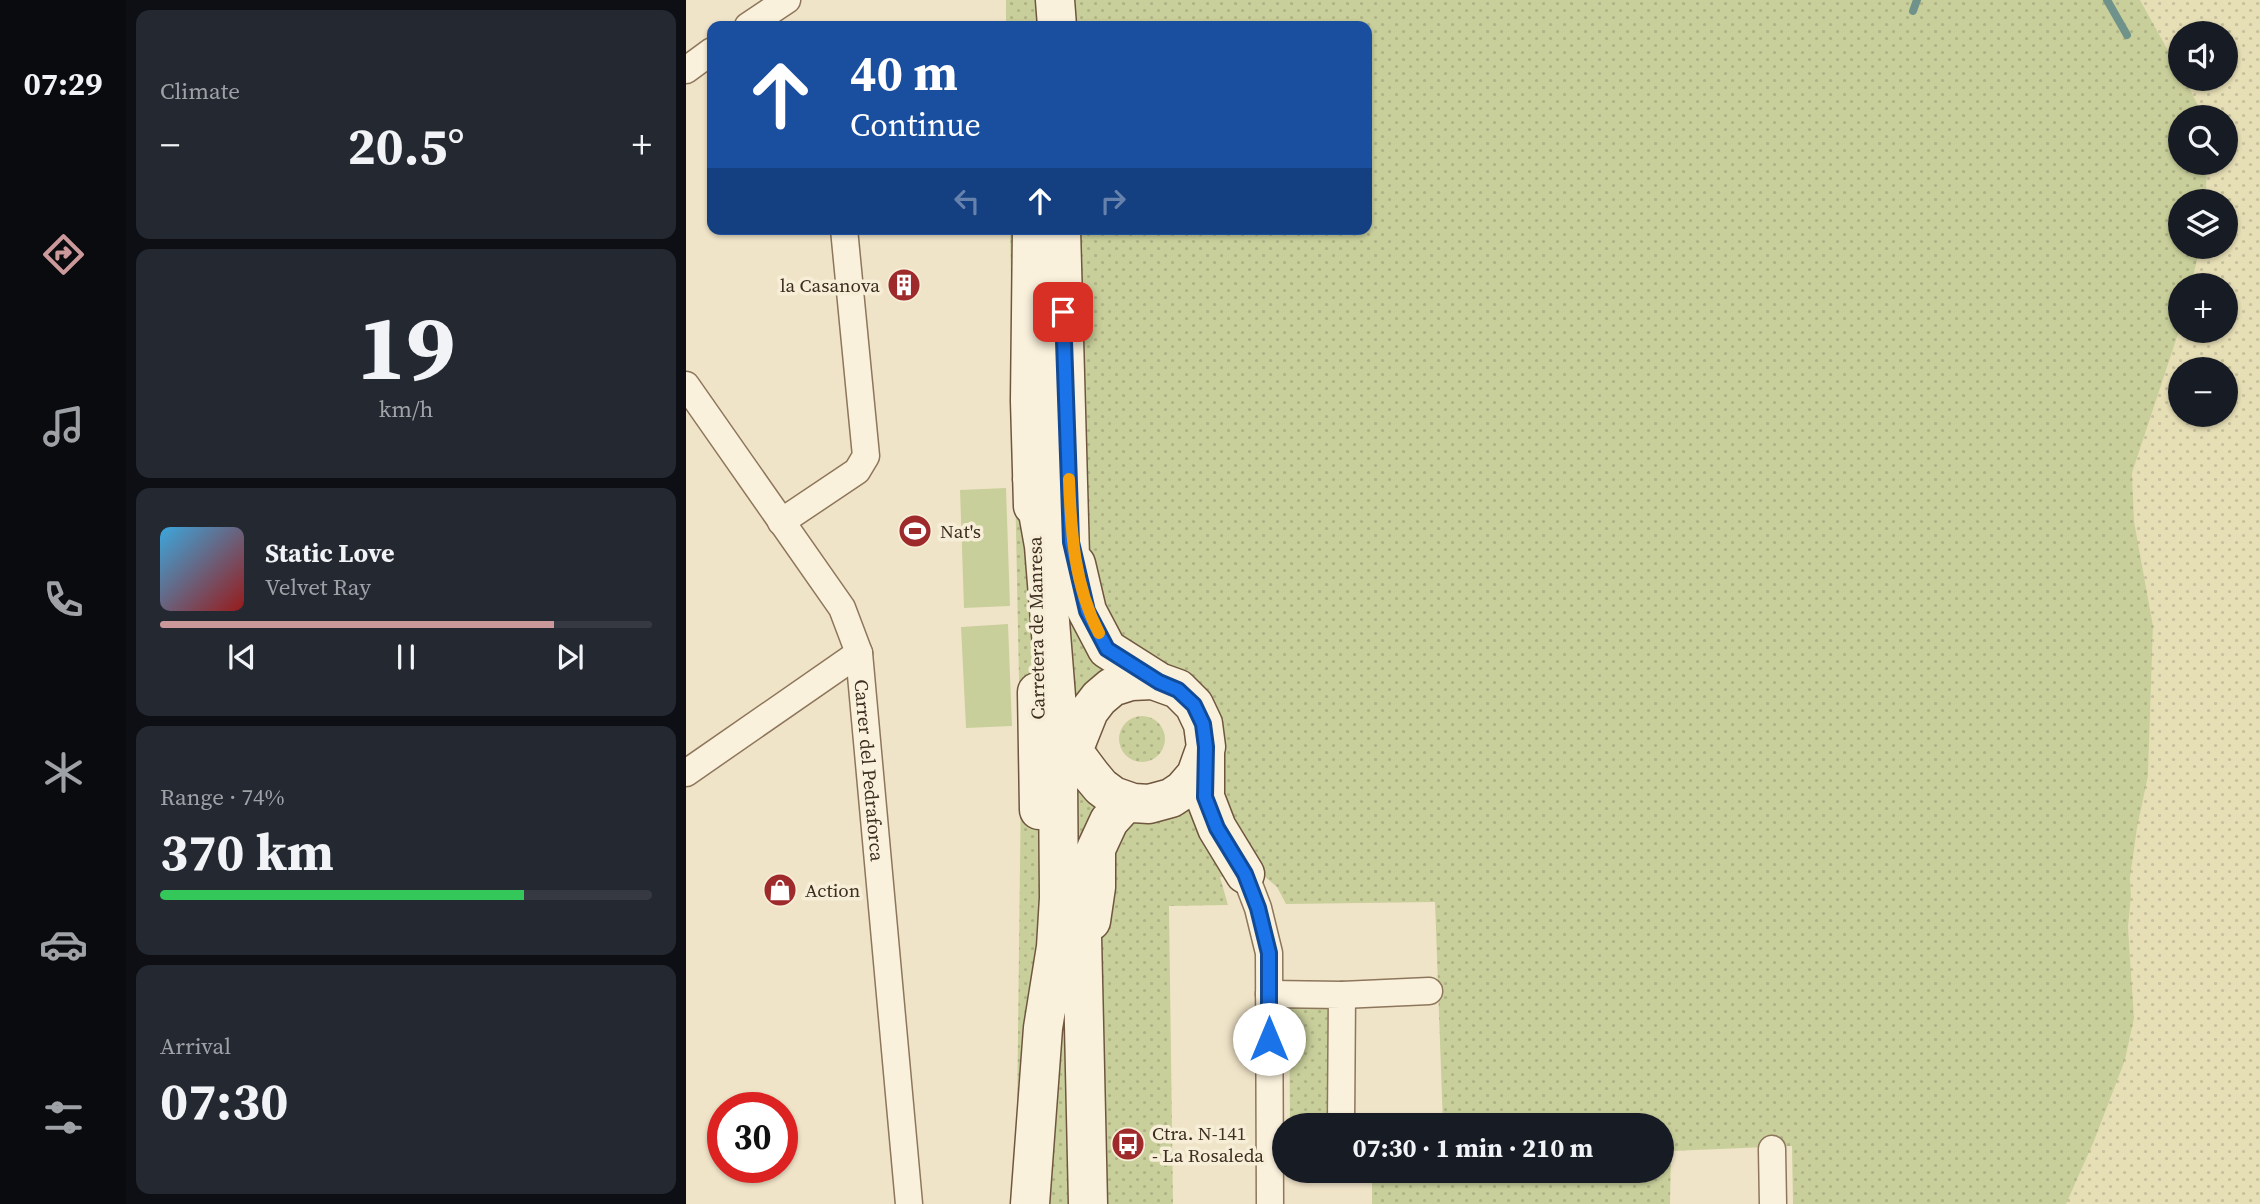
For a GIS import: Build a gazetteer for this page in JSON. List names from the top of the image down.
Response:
{
  "streets": {
    "main road": ["Carretera de Manresa"],
    "street": ["Carrer del Pedraforca"]
  },
  "places": {
    "building": ["la Casanova"],
    "sports": ["Nat's"],
    "shop": ["Action"],
    "bus stop": ["Ctra. N-141 - La Rosaleda"]
  },
  "page": {
    "tabs": "07:29",
    "tile": [
      "Climate",
      ["19", "km/h"],
      ["Range · 74%", "370 km"],
      ["Arrival", "07:30"]
    ],
    "map_buttons": ["+", "−"],
    "turn": ["40 m", "Continue"],
    "heat": ["−", "20.5°", "+"],
    "song": ["Static Love", "Velvet Ray"],
    "limit": "30",
    "trip": "07:30 · 1 min · 210 m"
  }
}
